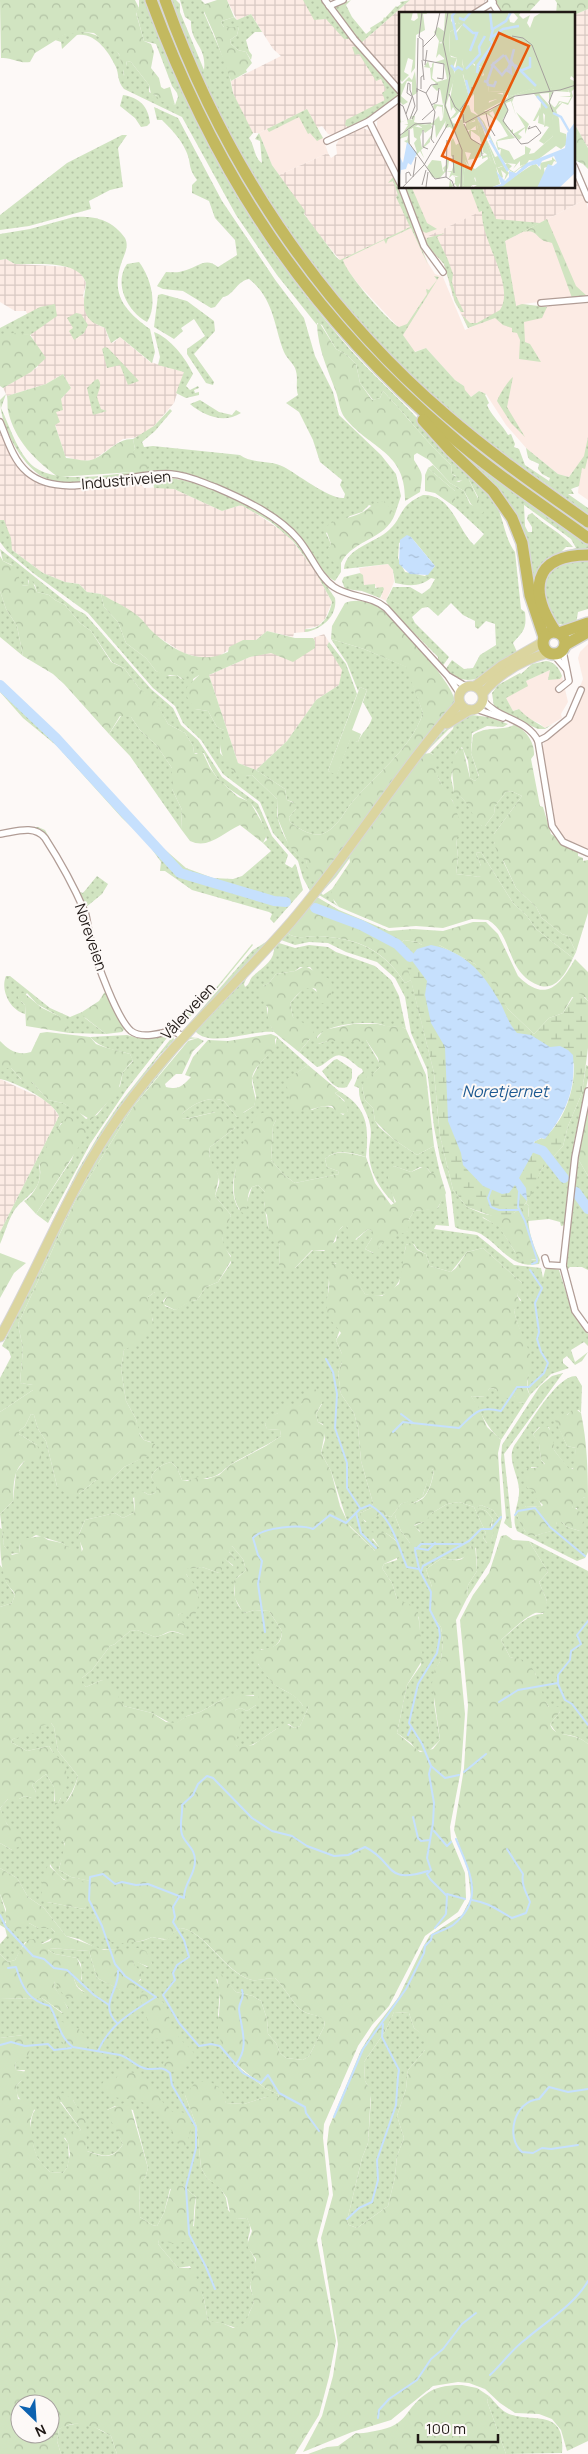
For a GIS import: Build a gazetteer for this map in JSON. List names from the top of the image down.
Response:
{
  "streets": {
    "main road": ["Vålerveien"],
    "street": ["Industriveien", "Noreveien"]
  },
  "crossings": [
    ["Industriveien", "Vålerveien"],
    ["Noreveien", "Vålerveien"]
  ],
  "water": ["Noretjernet"],
  "scale_bar": "100 m",
  "north": "bottom right"
}
